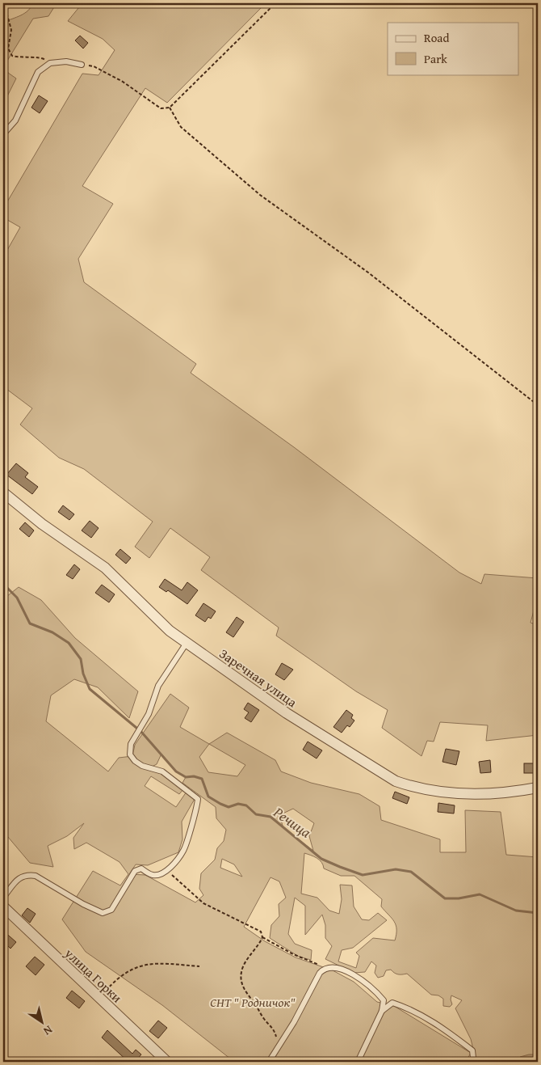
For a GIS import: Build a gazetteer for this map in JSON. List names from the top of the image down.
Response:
{
  "streets": {
    "street": ["Заречная улица", "улица Горки"]
  },
  "water": ["Речица"],
  "parks": ["СНТ \" Родничок\""],
  "legend": ["Road", "Park"],
  "north": "bottom right"
}
